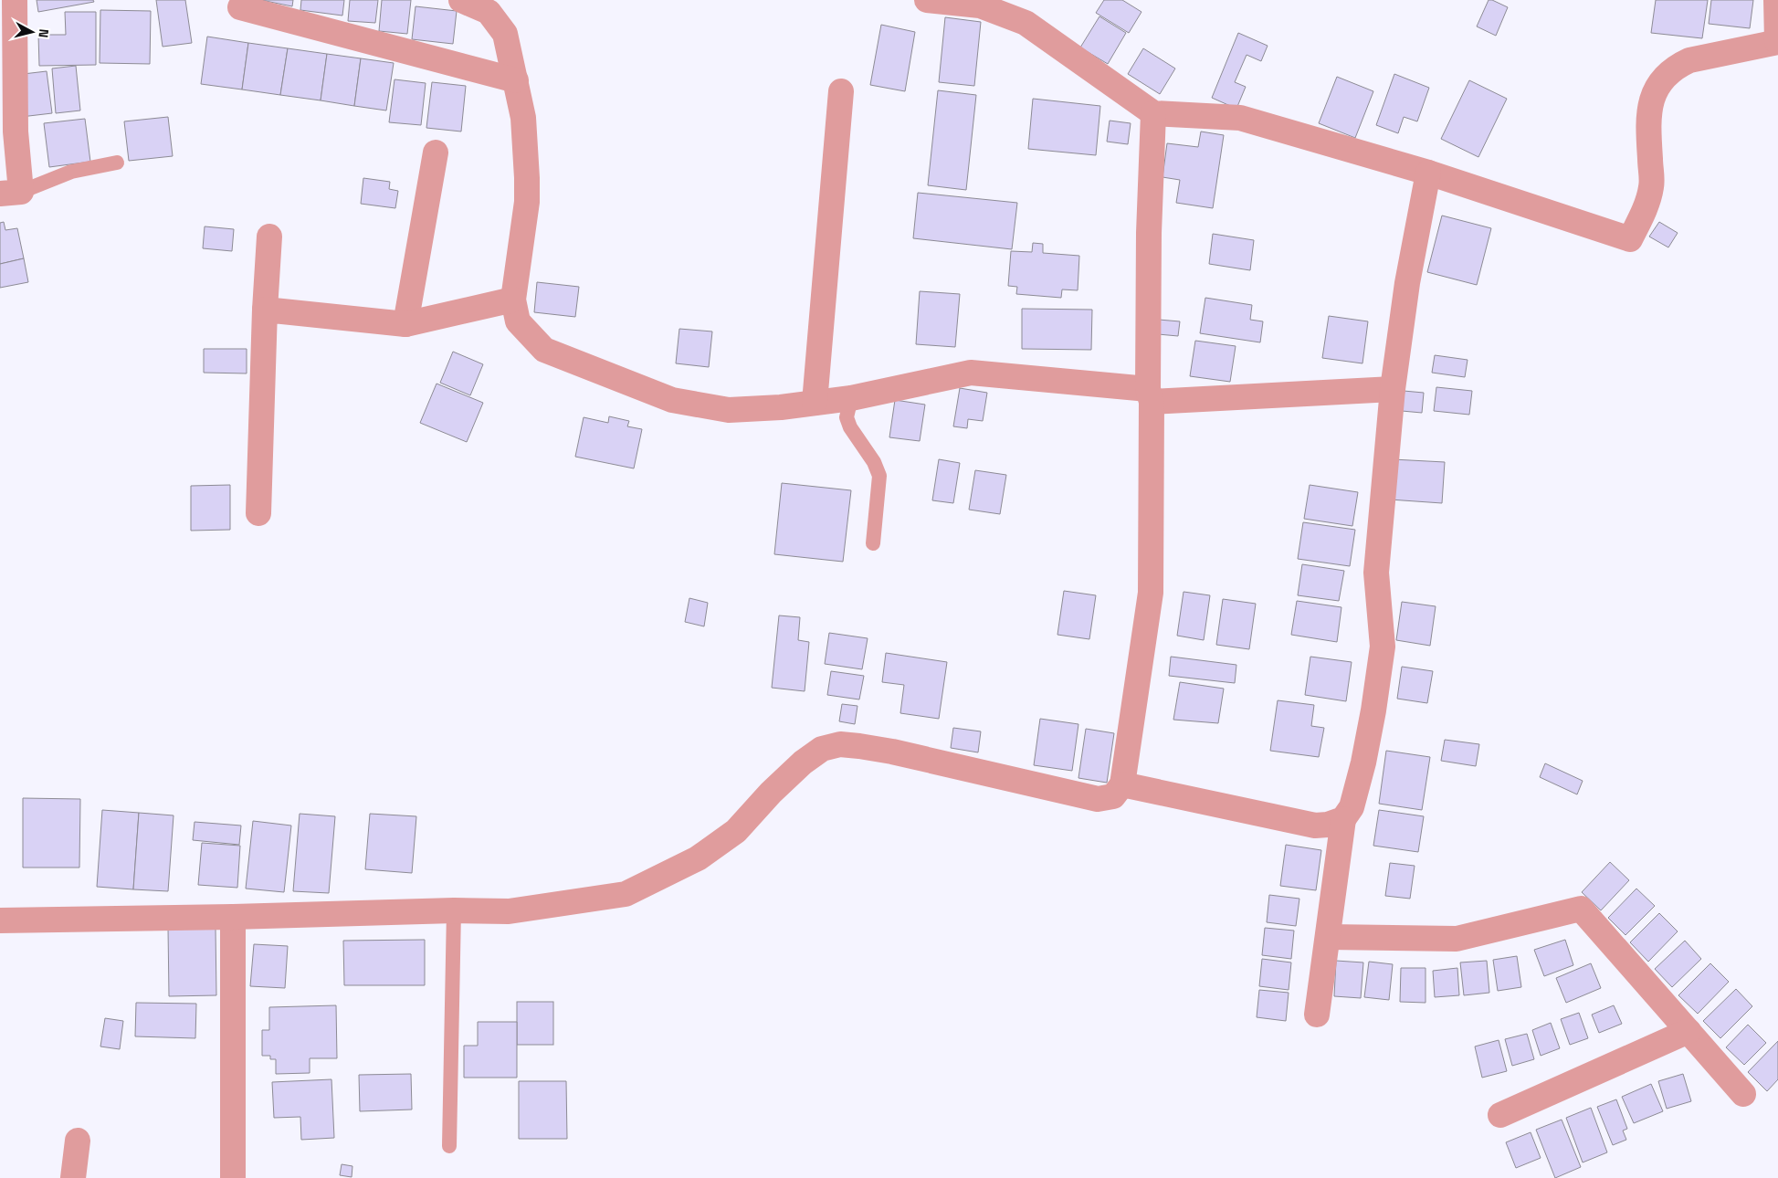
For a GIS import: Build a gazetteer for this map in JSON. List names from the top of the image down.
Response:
{
  "north": "right"
}
